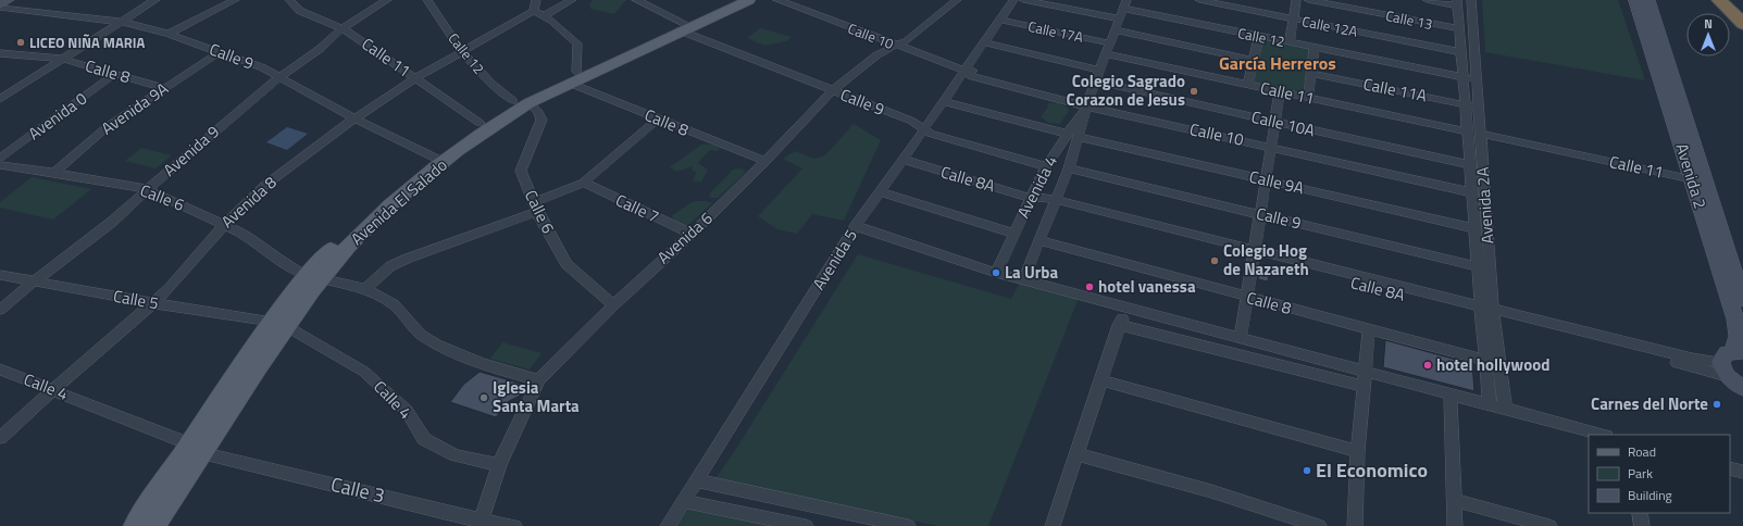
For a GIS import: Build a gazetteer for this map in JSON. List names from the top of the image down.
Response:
{
  "streets": {
    "main road": ["Avenida El Salado"],
    "street": [
      "Calle 13",
      "Calle 12A",
      "Calle 17A",
      "Calle 10",
      "Calle 12",
      "Calle 9",
      "Calle 11",
      "Calle 8",
      "Calle 11A",
      "Avenida 9A",
      "Avenida 0",
      "Calle 10A",
      "Avenida 9",
      "Avenida 2",
      "Calle 8A",
      "Calle 9A",
      "Avenida 4",
      "Calle 6",
      "Avenida 8",
      "Avenida 2A",
      "Calle 7",
      "Avenida 6",
      "Avenida 5",
      "Calle 5",
      "Calle 4",
      "Calle 3"
    ]
  },
  "crossings": [
    ["Calle 13", "Avenida 2A"],
    ["Calle 12A", "Avenida 2A"],
    ["Calle 17A", "Avenida 4"],
    ["Calle 17A", "Avenida 5"],
    ["Calle 10", "Avenida 4"],
    ["Calle 10", "Avenida 2A"],
    ["Calle 10", "Avenida 6"],
    ["Calle 10", "Avenida 5"],
    ["Calle 12", "Avenida 4"],
    ["Calle 12", "Calle 6"],
    ["Calle 12", "Avenida 8"],
    ["Calle 12", "Avenida El Salado"],
    ["Calle 12", "Avenida 2A"],
    ["Calle 9", "Avenida 9A"],
    ["Calle 9", "Avenida 9"],
    ["Calle 9", "Avenida 4"],
    ["Calle 9", "Avenida 8"],
    ["Calle 9", "Avenida El Salado"],
    ["Calle 9", "Avenida 2A"],
    ["Calle 9", "Avenida 6"],
    ["Calle 9", "Avenida 5"],
    ["Calle 11", "Avenida 9"],
    ["Calle 11", "Avenida 2"],
    ["Calle 11", "Avenida 4"],
    ["Calle 11", "Avenida 8"],
    ["Calle 11", "Avenida El Salado"],
    ["Calle 11", "Avenida 2A"],
    ["Calle 8", "Avenida 9A"],
    ["Calle 8", "Avenida 0"],
    ["Calle 8", "Avenida 4"],
    ["Calle 8", "Avenida El Salado"],
    ["Calle 8", "Avenida 2A"],
    ["Calle 8", "Avenida 6"],
    ["Calle 11A", "Avenida 2A"],
    ["Avenida 9A", "Calle 6"],
    ["Calle 10A", "Avenida 4"],
    ["Calle 10A", "Avenida 2A"],
    ["Avenida 9", "Calle 6"],
    ["Avenida 9", "Calle 5"],
    ["Avenida 2", "Calle 8A"],
    ["Calle 8A", "Avenida 4"],
    ["Calle 8A", "Avenida 2A"],
    ["Calle 8A", "Avenida 5"],
    ["Calle 9A", "Avenida 4"],
    ["Calle 9A", "Avenida 2A"],
    ["Calle 6", "Avenida 8"],
    ["Calle 6", "Avenida El Salado"],
    ["Calle 6", "Avenida 6"],
    ["Avenida 8", "Calle 5"],
    ["Avenida 8", "Calle 4"],
    ["Avenida El Salado", "Calle 5"],
    ["Avenida El Salado", "Calle 4"],
    ["Avenida El Salado", "Calle 3"],
    ["Calle 7", "Avenida 6"],
    ["Avenida 6", "Calle 4"],
    ["Avenida 6", "Calle 3"],
    ["Calle 5", "Calle 4"],
    ["Calle 4", "Calle 3"]
  ],
  "districts": ["García Herreros"],
  "places": [
    "LICEO NIÑA MARIA",
    "Colegio Sagrado Corazon de Jesus",
    "Colegio Hog de Nazareth",
    "La Urba",
    "hotel vanessa",
    "hotel hollywood",
    "Iglesia Santa Marta",
    "Carnes del Norte",
    "El Economico"
  ],
  "legend": ["Road", "Park", "Building"],
  "north": "top"
}
